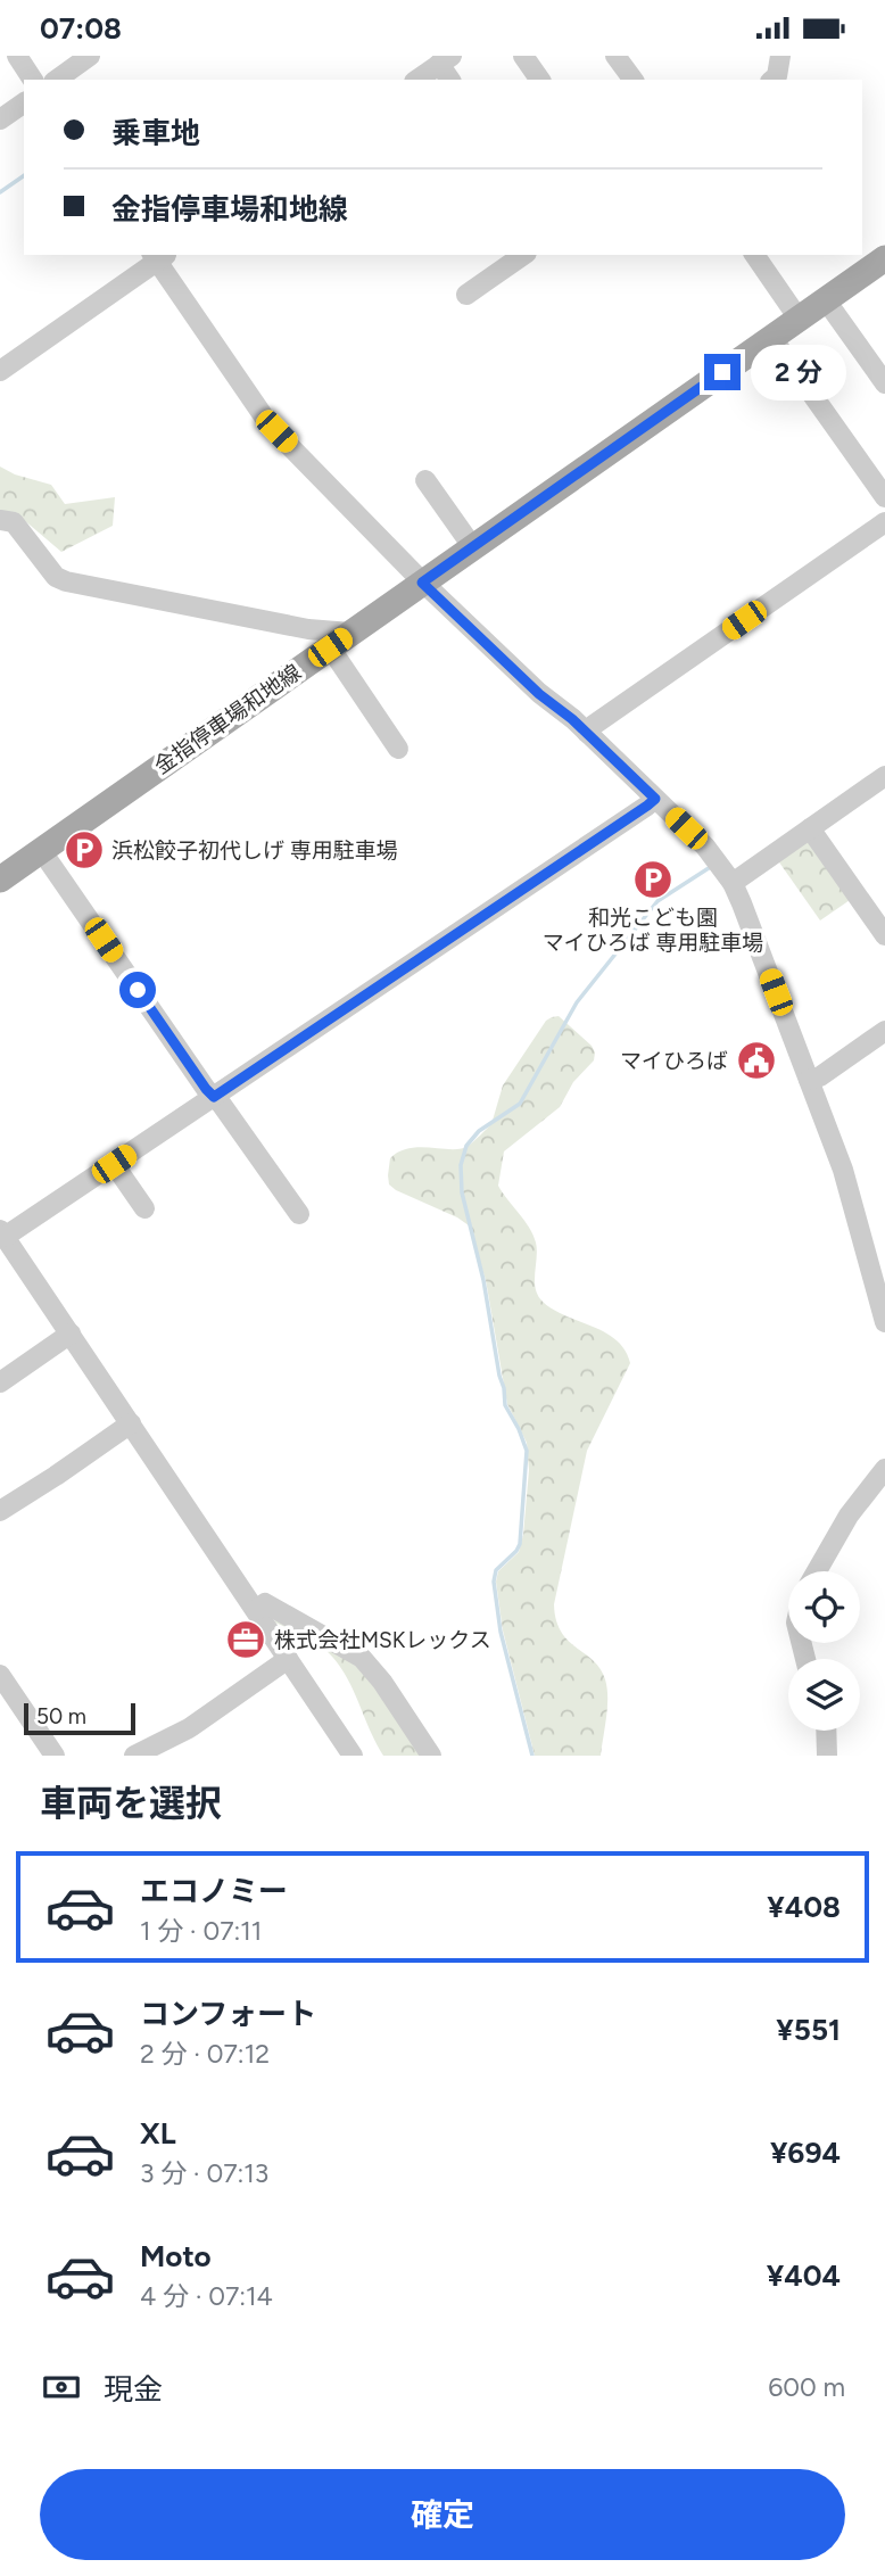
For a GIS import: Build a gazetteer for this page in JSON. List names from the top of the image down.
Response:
{
  "streets": {
    "main road": ["金指停車場和地線"]
  },
  "places": {
    "parking": ["浜松餃子初代しげ 専用駐車場", "和光こども園 マイひろば 専用駐車場"],
    "public building": ["マイひろば"],
    "office": ["株式会社MSKレックス"]
  },
  "scale_bar": "50 m",
  "page": {
    "status": "07:08",
    "banner": ["乗車地", "金指停車場和地線"],
    "bubble": "2 分",
    "scale": "50 m",
    "heading": "車両を選択",
    "list": [
      {
        "name": "エコノミー",
        "note": "1 分 · 07:11",
        "value": "¥408"
      },
      {
        "name": "コンフォート",
        "note": "2 分 · 07:12",
        "value": "¥551"
      },
      {
        "name": "XL",
        "note": "3 分 · 07:13",
        "value": "¥694"
      },
      {
        "name": "Moto",
        "note": "4 分 · 07:14",
        "value": "¥404"
      }
    ],
    "pay": ["現金", "600 m"],
    "buttons": "確定"
  }
}
